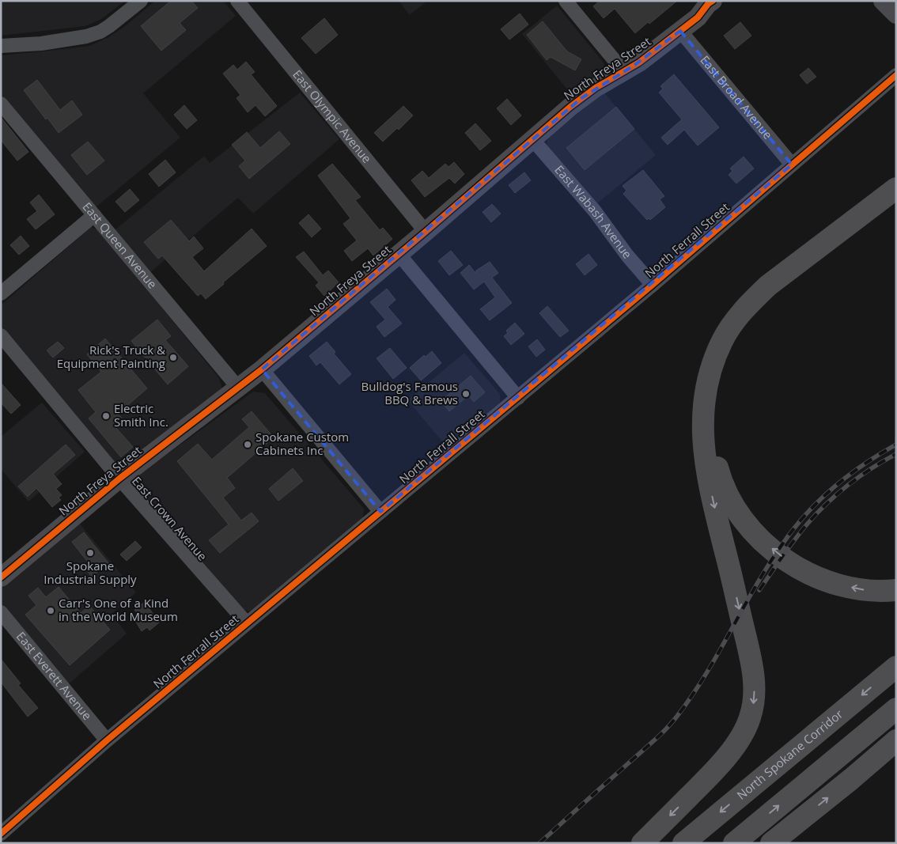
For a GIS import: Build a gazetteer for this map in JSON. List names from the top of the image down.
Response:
{
  "streets": {
    "highway": ["North Spokane Corridor"],
    "street": [
      "North Freya Street",
      "East Broad Avenue",
      "East Olympic Avenue",
      "East Wabash Avenue",
      "North Ferrall Street",
      "East Queen Avenue",
      "East Crown Avenue",
      "East Everett Avenue"
    ]
  },
  "crossings": [
    ["North Freya Street", "East Broad Avenue"],
    ["North Freya Street", "East Olympic Avenue"],
    ["North Freya Street", "East Wabash Avenue"],
    ["North Freya Street", "East Queen Avenue"],
    ["North Freya Street", "East Crown Avenue"],
    ["East Broad Avenue", "North Ferrall Street"],
    ["East Wabash Avenue", "North Ferrall Street"],
    ["North Ferrall Street", "East Crown Avenue"],
    ["North Ferrall Street", "East Everett Avenue"]
  ],
  "places": [
    "Rick's Truck & Equipment Painting",
    "Bulldog's Famous BBQ & Brews",
    "Electric Smith Inc.",
    "Spokane Custom Cabinets Inc",
    "Spokane Industrial Supply",
    "Carr's One of a Kind in the World Museum"
  ]
}
